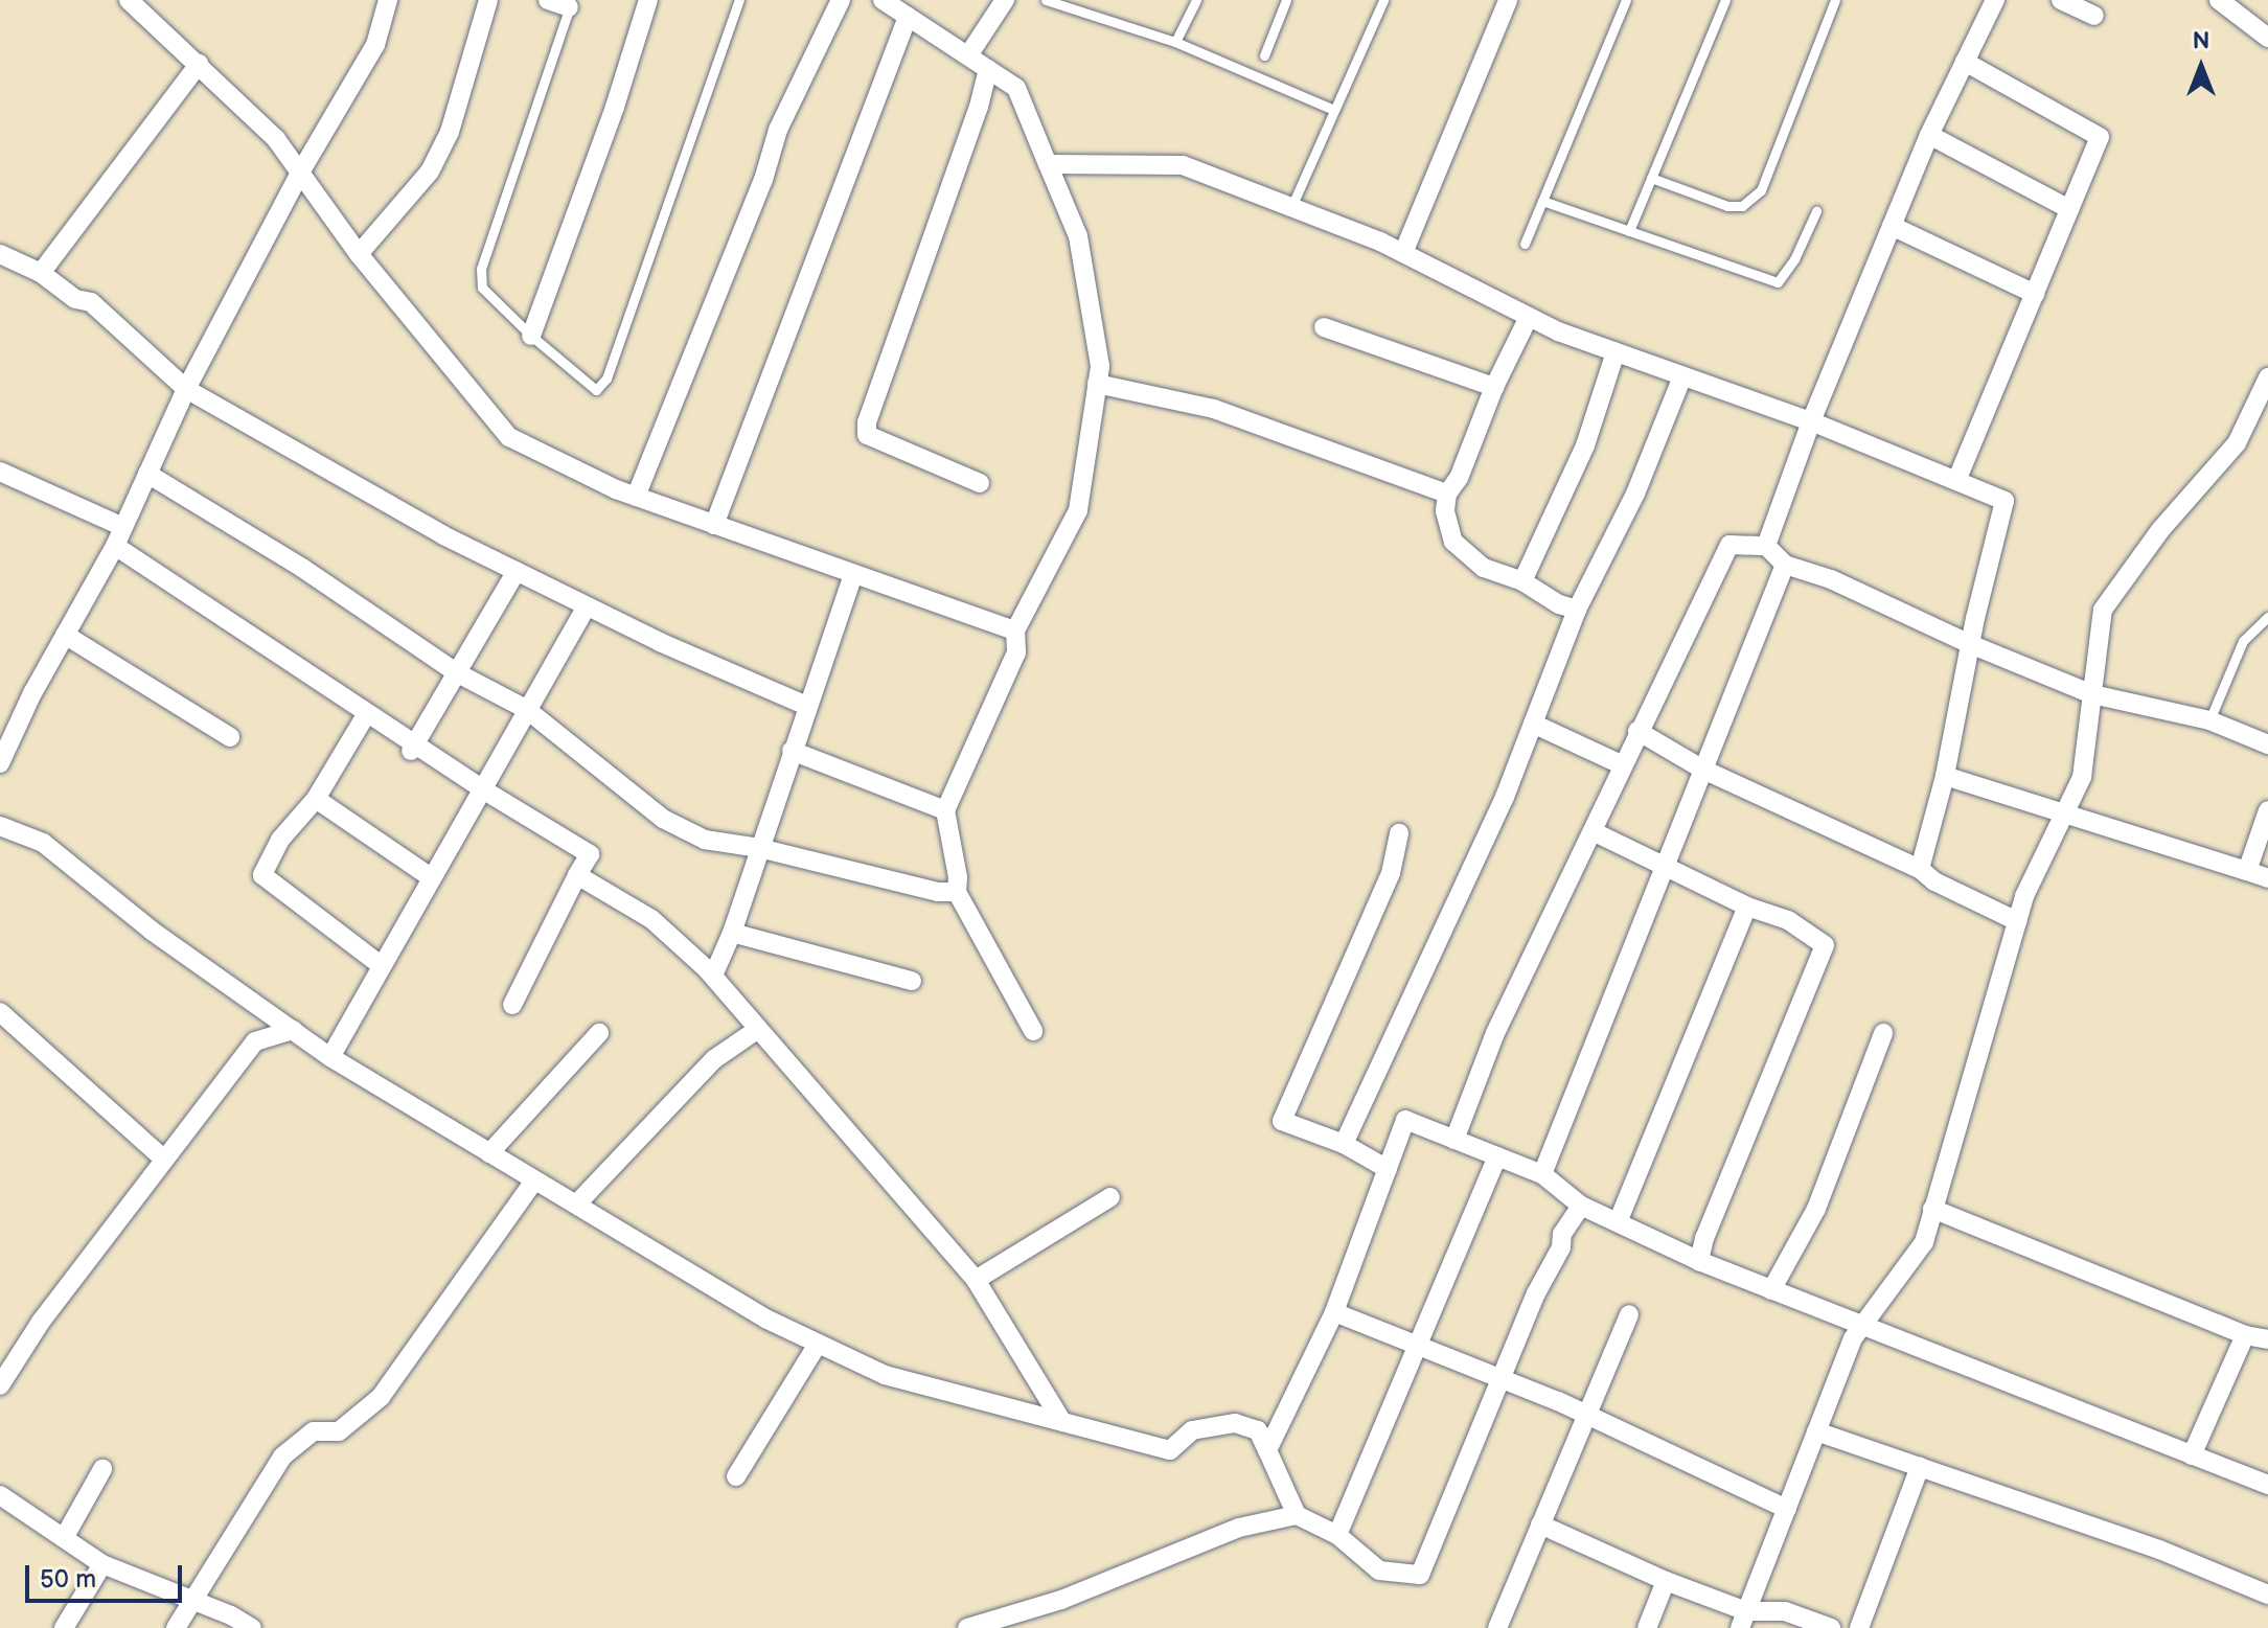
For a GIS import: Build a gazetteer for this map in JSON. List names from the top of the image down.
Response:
{
  "scale_bar": "50 m",
  "north": "top"
}
